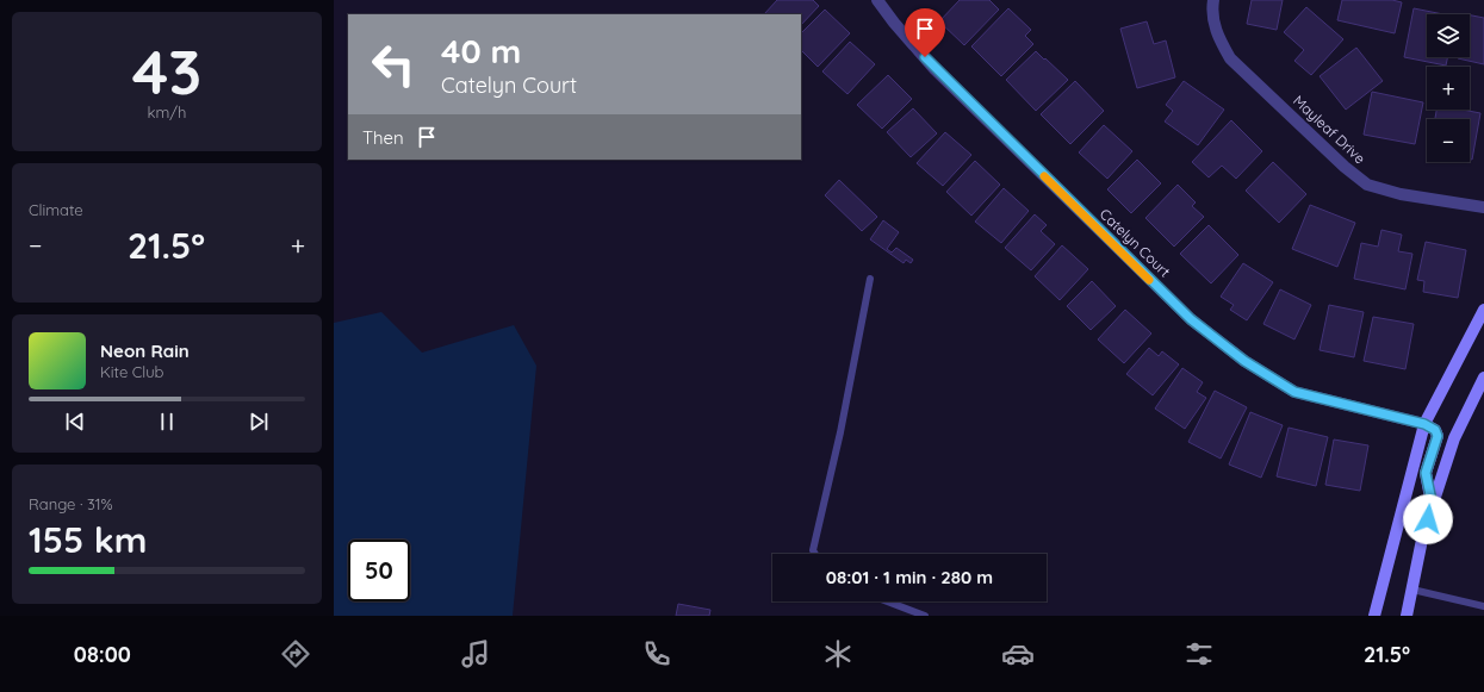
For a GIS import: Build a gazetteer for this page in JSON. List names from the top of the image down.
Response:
{
  "streets": {
    "street": ["Mayleaf Drive", "Catelyn Court"]
  },
  "page": {
    "tile": [
      ["43", "km/h"],
      "Climate",
      ["Range · 31%", "155 km"]
    ],
    "map_buttons": ["+", "−"],
    "turn": ["40 m", "Catelyn Court"],
    "then": "Then",
    "heat": ["−", "21.5°", "+"],
    "song": ["Neon Rain", "Kite Club"],
    "limit": "50",
    "trip": "08:01 · 1 min · 280 m",
    "tabs": ["08:00", "21.5°"]
  }
}
